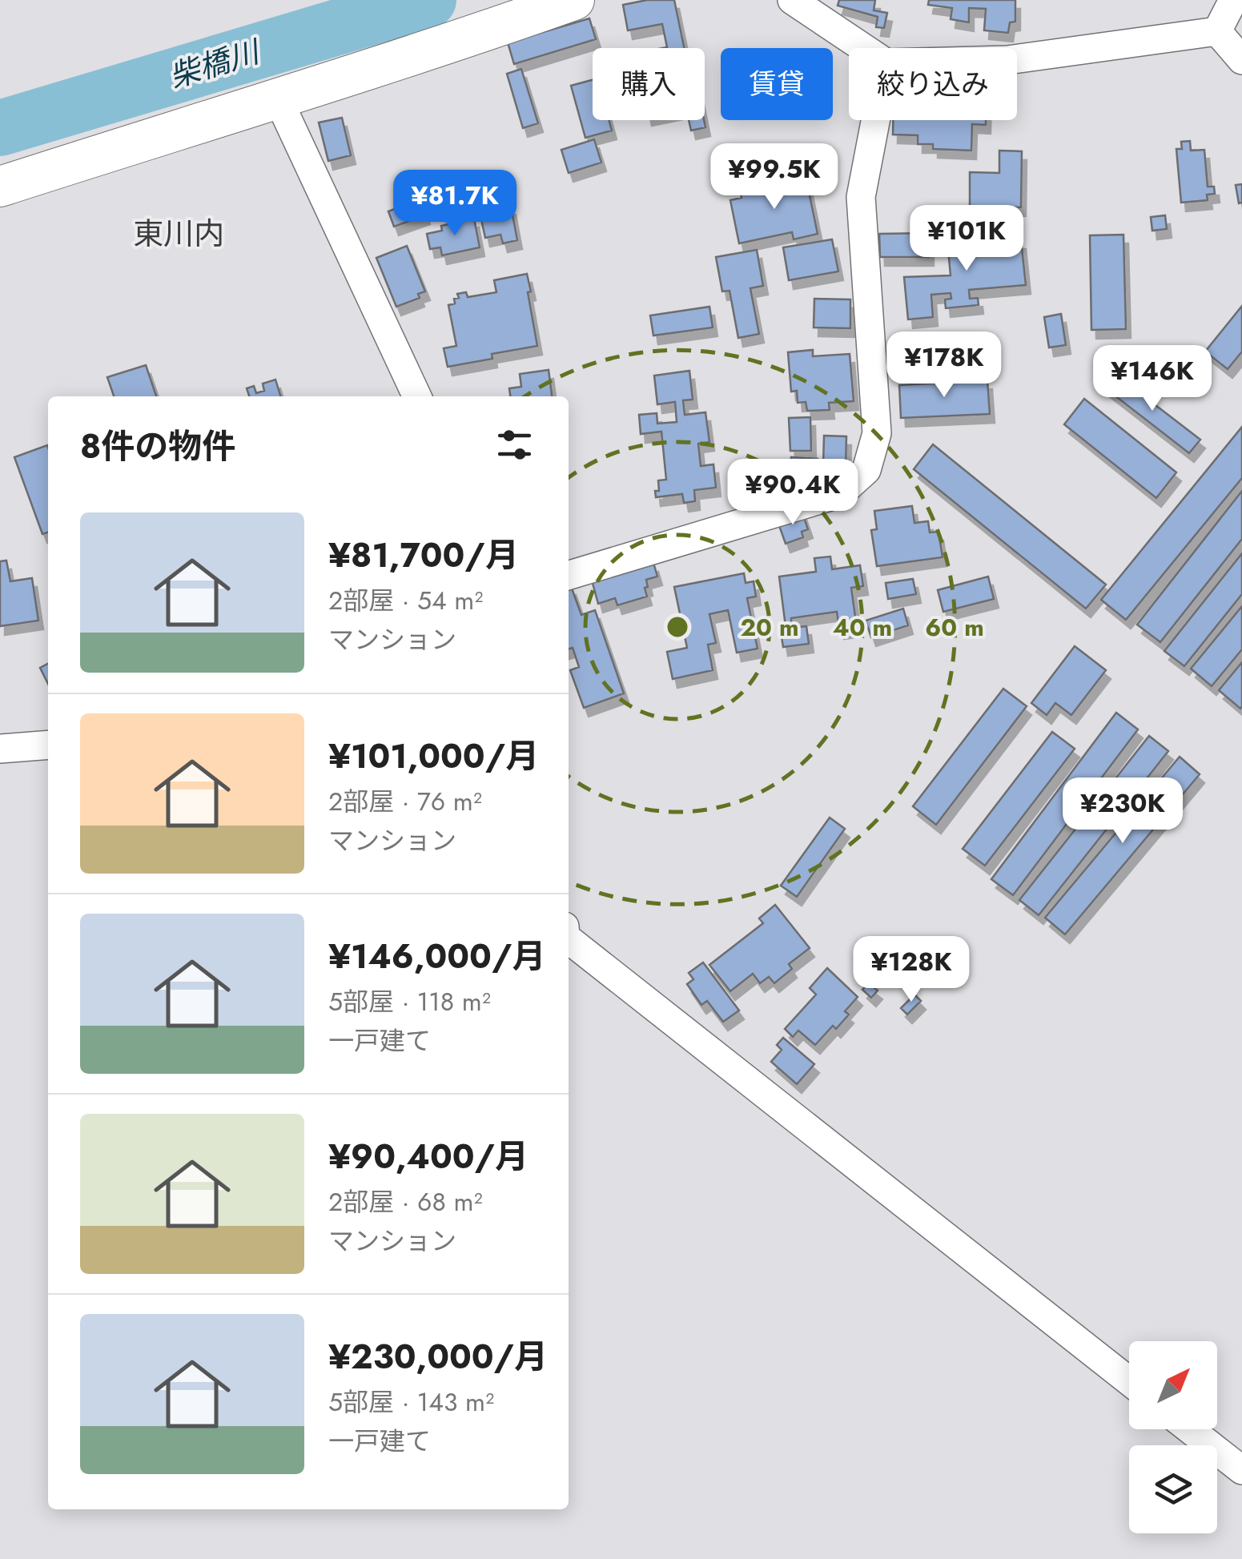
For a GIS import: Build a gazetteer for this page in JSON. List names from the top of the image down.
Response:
{
  "districts": ["東川内"],
  "water": ["柴橋川"],
  "north": "top right",
  "page": {
    "chip": ["購入", "賃貸", "絞り込み"],
    "price": [
      "¥99.5K",
      "¥81.7K",
      "¥101K",
      "¥178K",
      "¥146K",
      "¥90.4K",
      "¥230K",
      "¥128K"
    ],
    "heading": "8件の物件",
    "list": [
      {
        "name": "¥81,700/月",
        "note": "2部屋 · 54 m² · マンション"
      },
      {
        "name": "¥101,000/月",
        "note": "2部屋 · 76 m² · マンション"
      },
      {
        "name": "¥146,000/月",
        "note": "5部屋 · 118 m² · 一戸建て"
      },
      {
        "name": "¥90,400/月",
        "note": "2部屋 · 68 m² · マンション"
      },
      {
        "name": "¥230,000/月",
        "note": "5部屋 · 143 m² · 一戸建て"
      }
    ]
  },
  "rings": ["20 m", "40 m", "60 m"]
}
